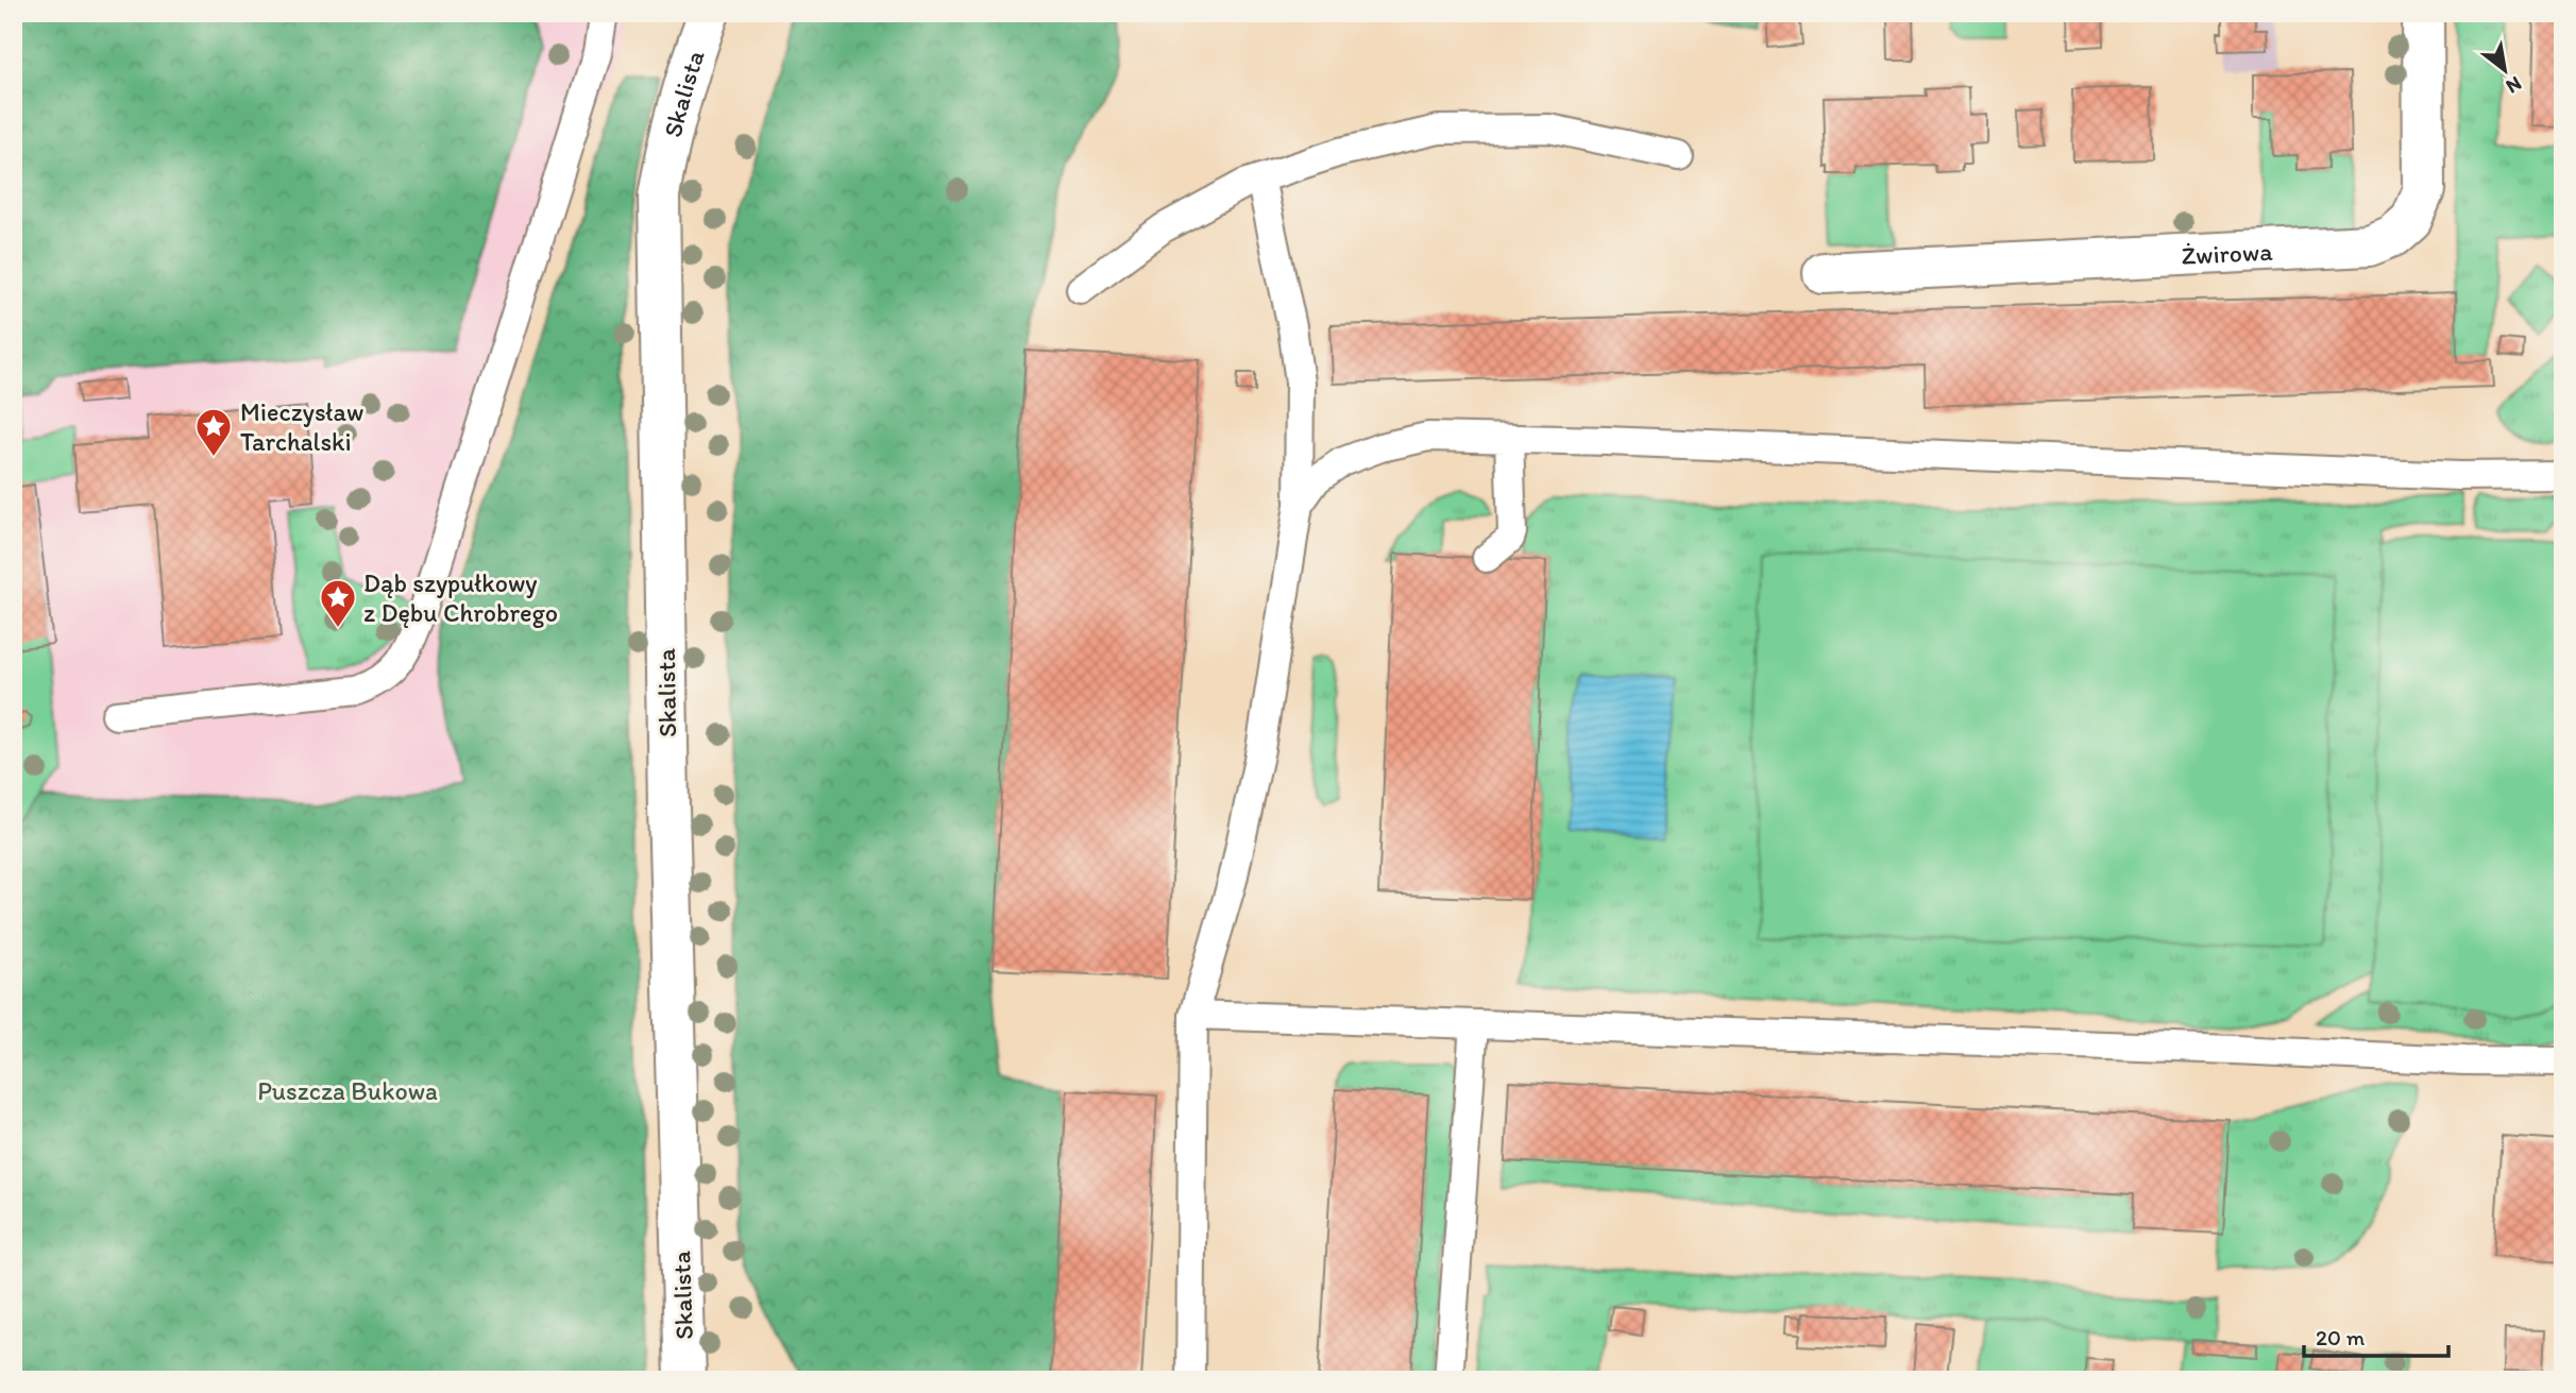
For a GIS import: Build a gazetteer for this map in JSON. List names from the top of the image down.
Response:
{
  "streets": {
    "street": ["Skalista", "Żwirowa"]
  },
  "parks": ["Puszcza Bukowa"],
  "places": {
    "place": ["Mieczysław Tarchalski", "Dąb szypułkowy z Dębu Chrobrego"]
  },
  "scale_bar": "20 m",
  "north": "bottom right"
}
